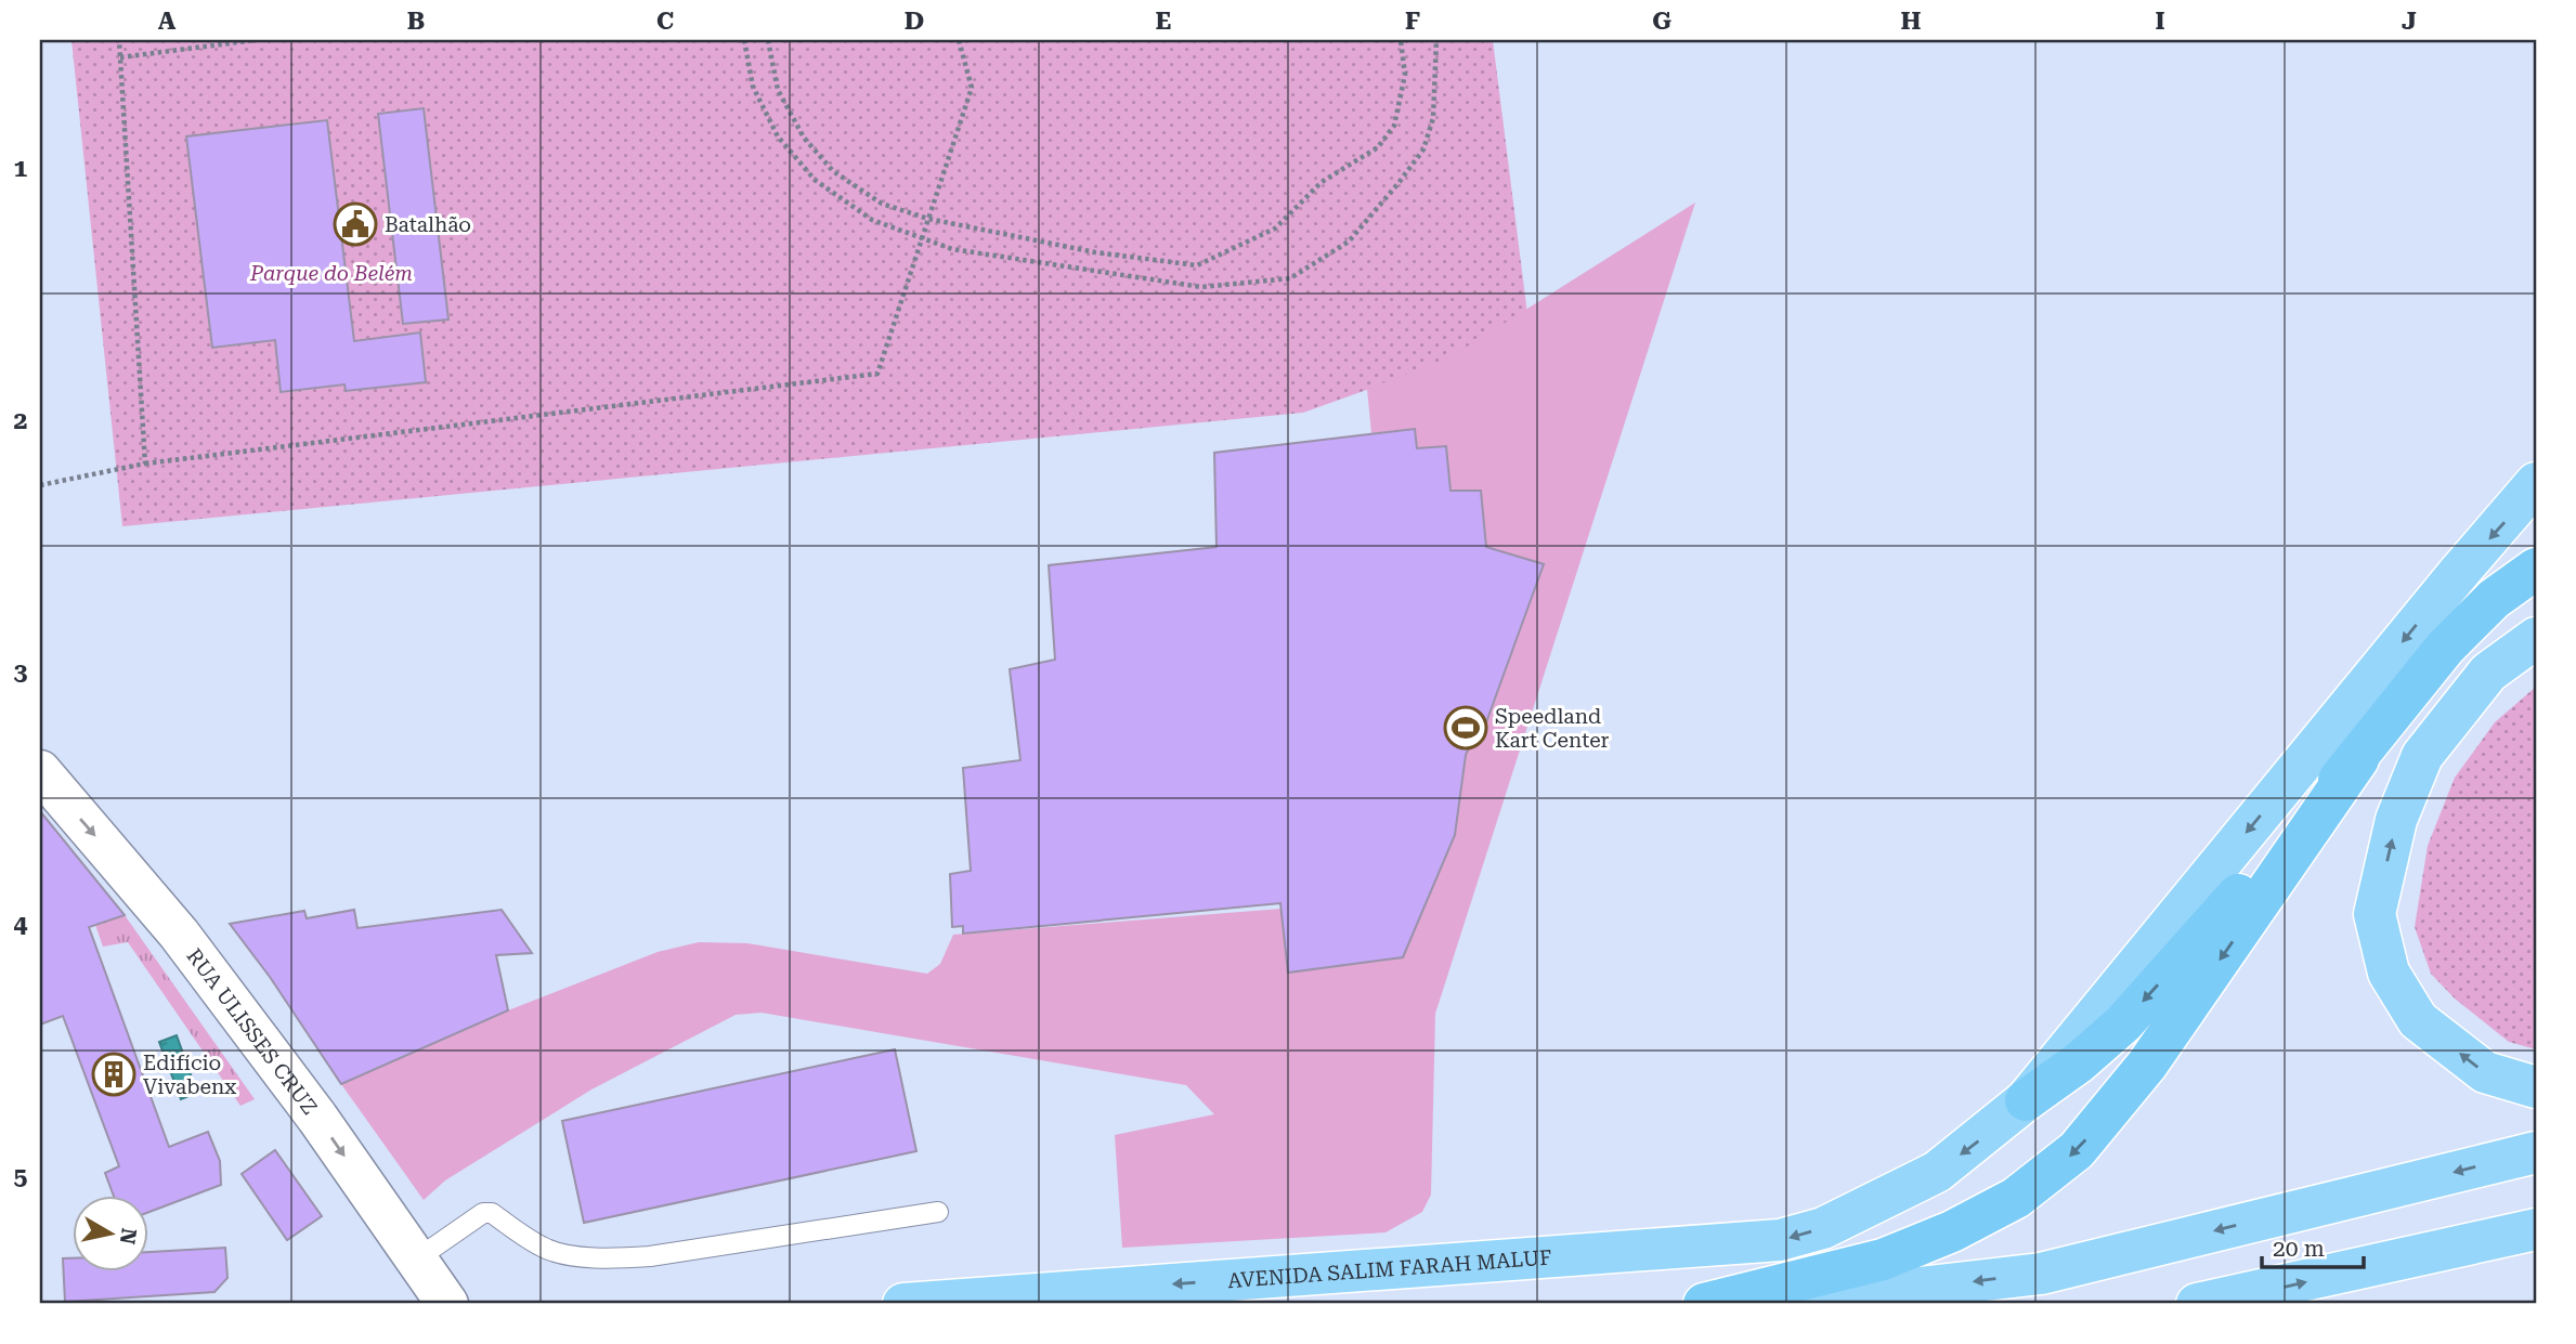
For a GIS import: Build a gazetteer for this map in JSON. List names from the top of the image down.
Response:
{
  "streets": {
    "highway": ["AVENIDA SALIM FARAH MALUF"],
    "street": ["RUA ULISSES CRUZ"]
  },
  "one_way": ["RUA ULISSES CRUZ"],
  "parks": ["Parque do Belém"],
  "places": {
    "public building": ["Batalhão"],
    "sports": ["Speedland Kart Center"],
    "building": ["Edifício Vivabenx"]
  },
  "scale_bar": "20 m",
  "north": "right",
  "grid": {
    "columns": [
      "A",
      "B",
      "C",
      "D",
      "E",
      "F",
      "G",
      "H",
      "I",
      "J"
    ],
    "rows": [
      "1",
      "2",
      "3",
      "4",
      "5"
    ]
  }
}
